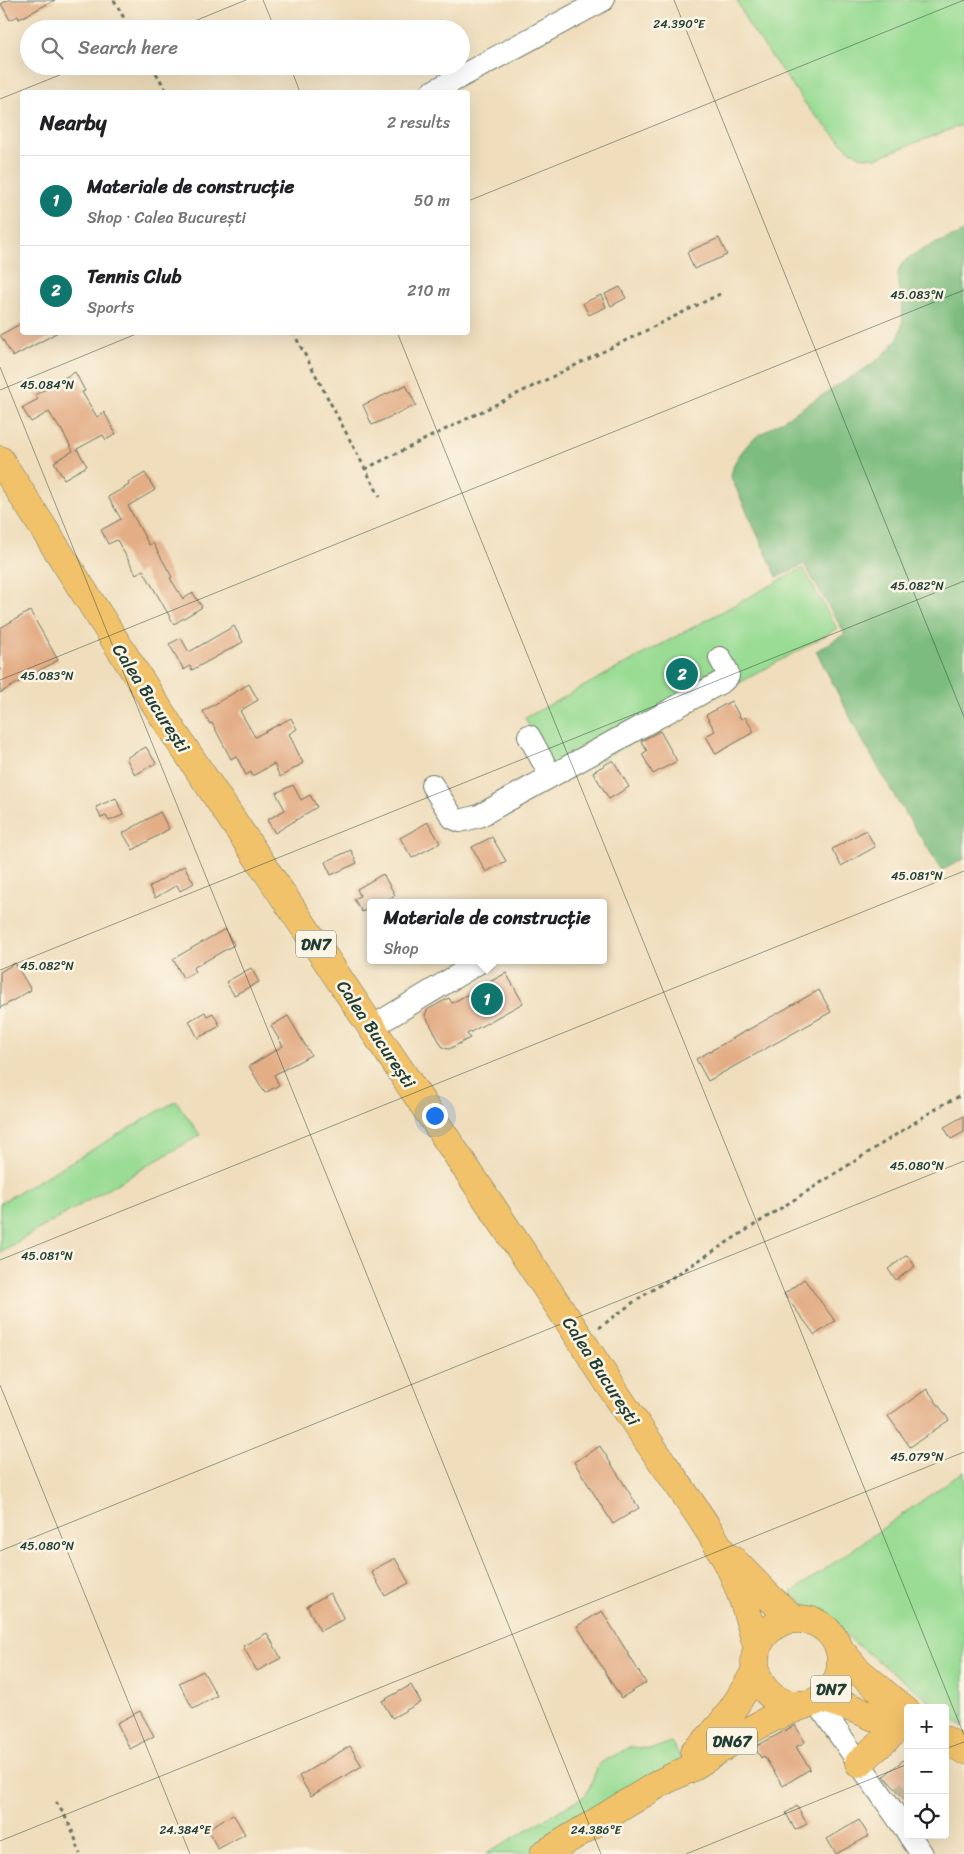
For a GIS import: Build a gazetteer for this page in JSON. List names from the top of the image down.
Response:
{
  "streets": {
    "main road": ["Calea București", "DN7", "DN67"]
  },
  "crossings": [
    ["Calea București", "DN7"],
    ["Calea București", "DN67"],
    ["DN7", "DN67"]
  ],
  "page": {
    "search": "Search here",
    "heading": ["Nearby", "2 results"],
    "list": [
      {
        "mark": "1",
        "name": "Materiale de construcție",
        "note": "Shop · Calea București",
        "value": "50 m"
      },
      {
        "mark": "2",
        "name": "Tennis Club",
        "note": "Sports",
        "value": "210 m"
      }
    ],
    "pins": ["2", "1"],
    "popup": ["Materiale de construcție", "Shop"],
    "map_buttons": ["+", "−"]
  },
  "coordinates": [
    "24.390°E",
    "45.083°N",
    "45.084°N",
    "45.082°N",
    "45.081°N",
    "45.080°N",
    "45.079°N",
    "24.384°E",
    "24.386°E"
  ]
}
